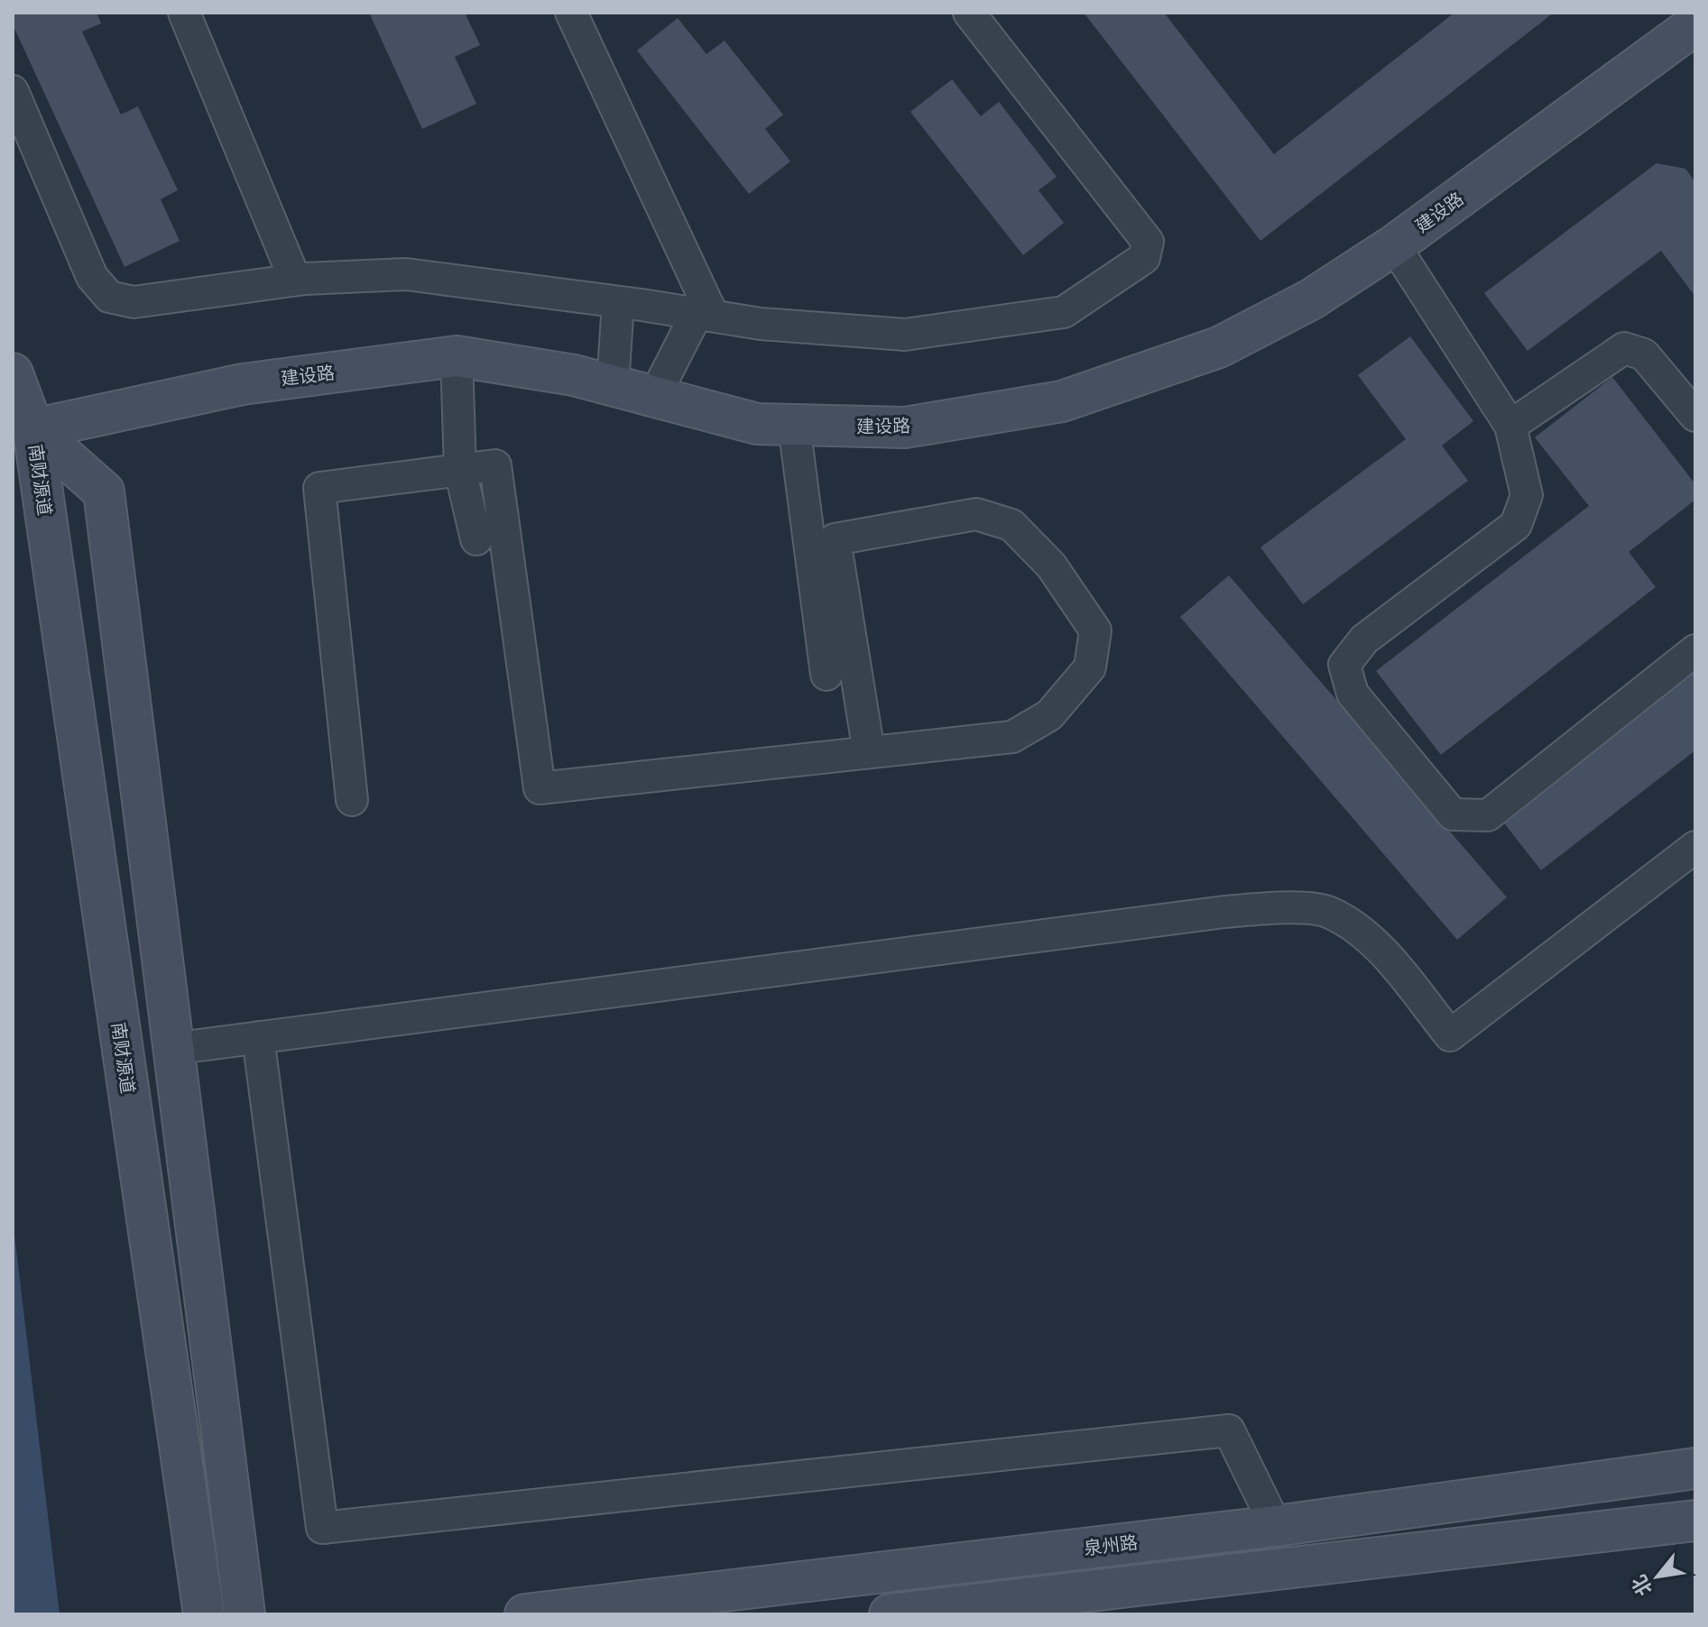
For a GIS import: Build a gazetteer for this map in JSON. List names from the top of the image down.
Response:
{
  "streets": {
    "street": ["建设路", "南财源道", "泉州路"]
  },
  "crossings": [
    ["建设路", "南财源道"]
  ],
  "north": "bottom left"
}
